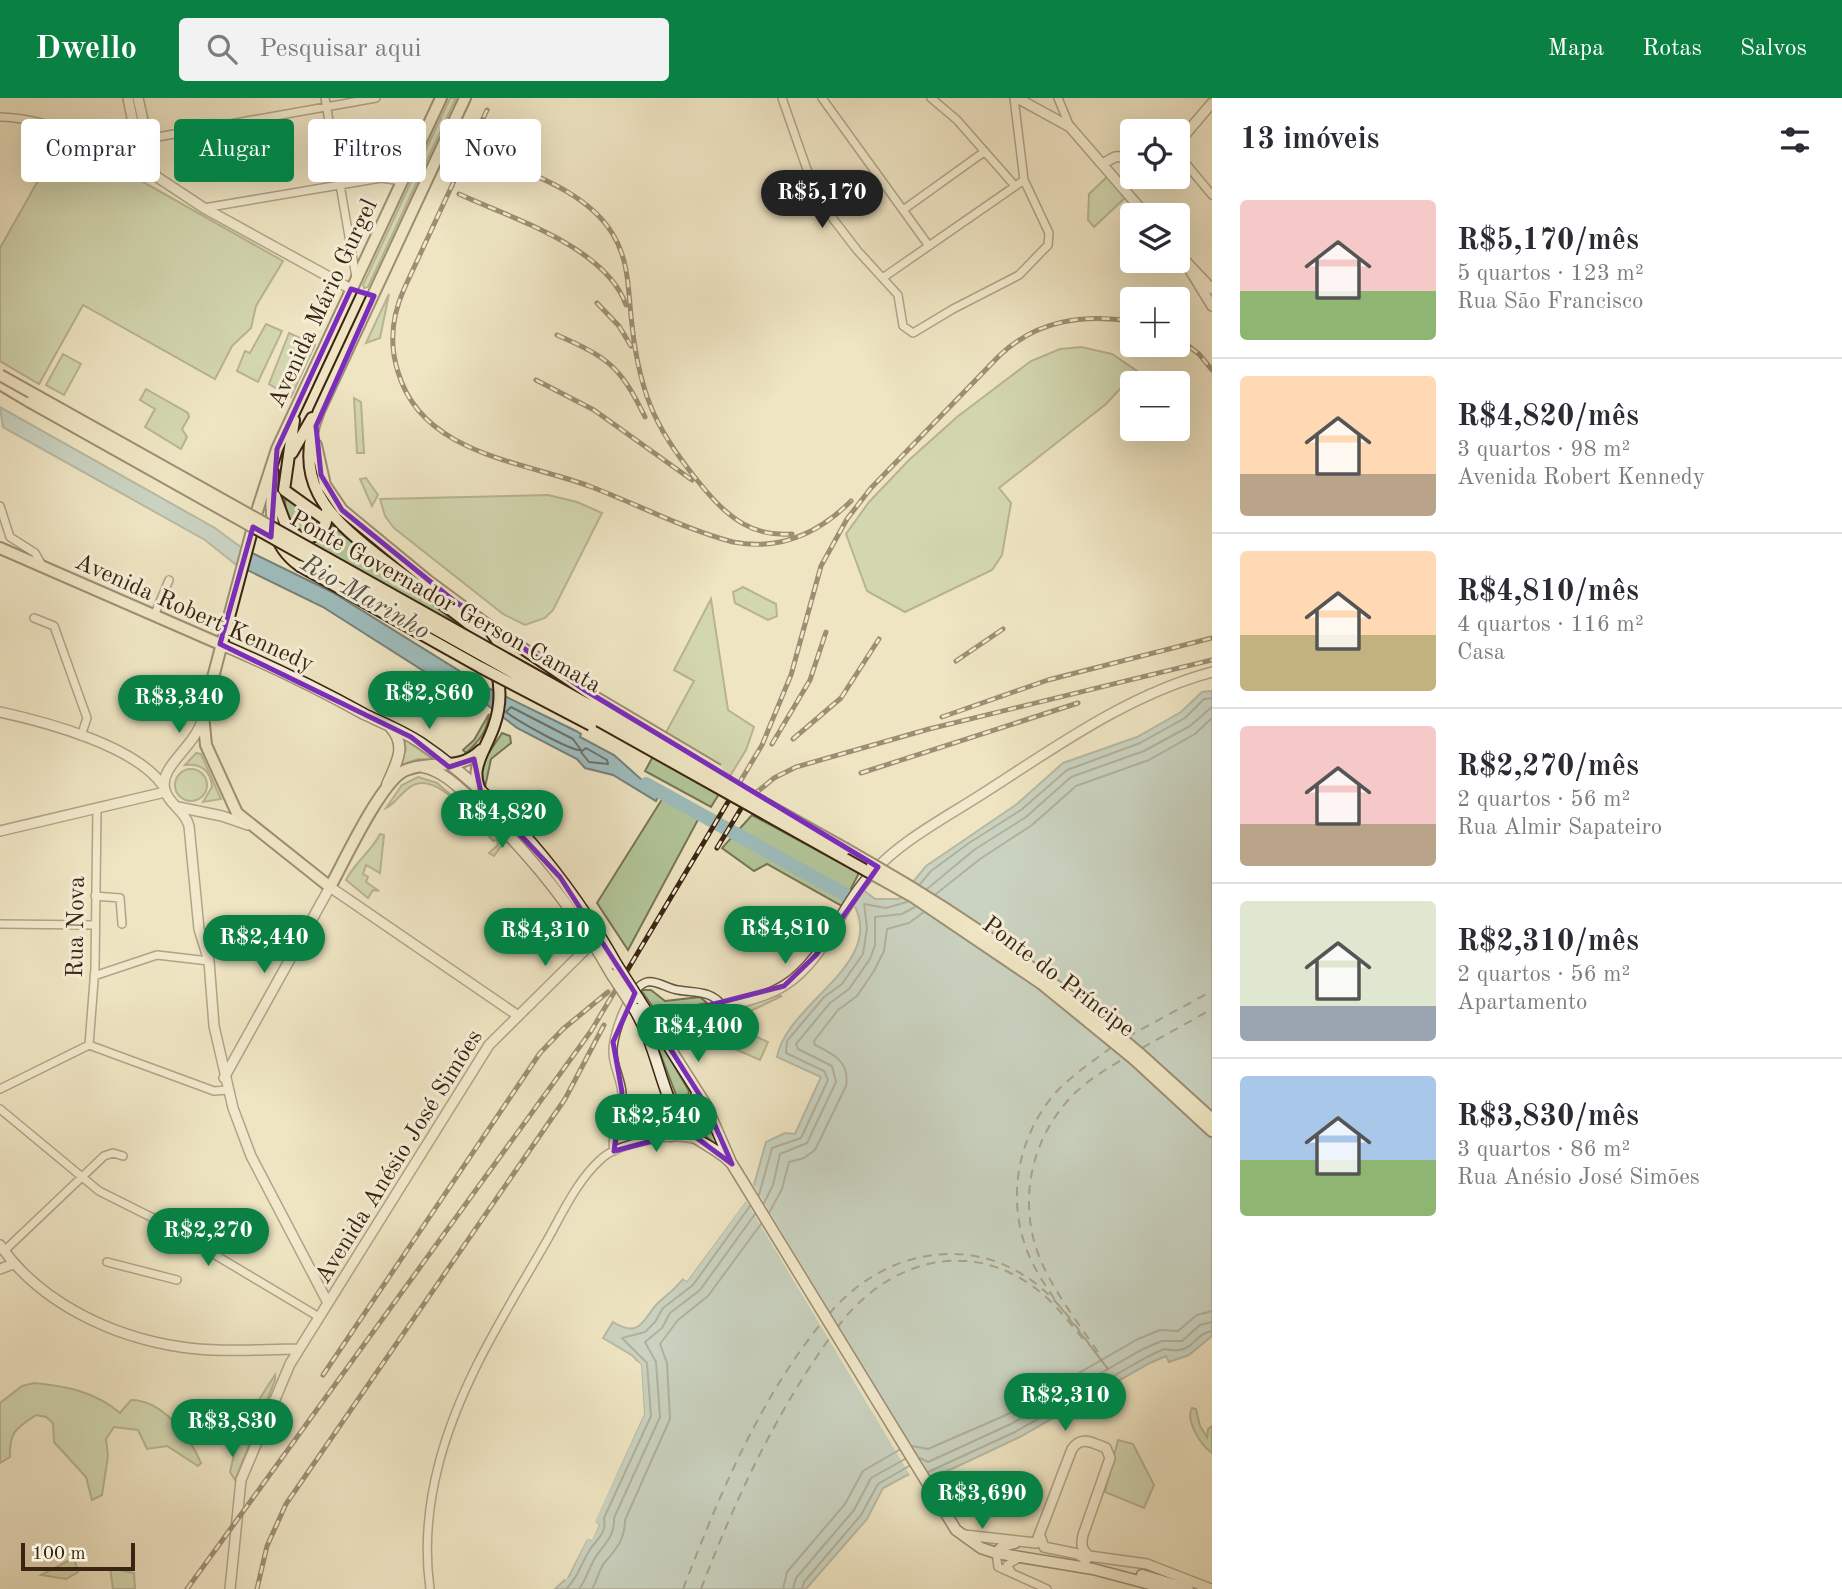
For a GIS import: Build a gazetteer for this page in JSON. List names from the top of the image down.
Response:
{
  "streets": {
    "main road": [
      "Avenida Mário Gurgel",
      "Ponte Governador Gerson Camata",
      "Avenida Robert Kennedy",
      "Ponte do Príncipe"
    ],
    "street": ["Rua Nova", "Avenida Anésio José Simões"]
  },
  "crossings": [
    ["Ponte Governador Gerson Camata", "Ponte do Príncipe"],
    ["Avenida Robert Kennedy", "Avenida Anésio José Simões"]
  ],
  "water": ["Rio Marinho"],
  "scale_bar": "100 m",
  "page": {
    "header": "Dwello",
    "search": "Pesquisar aqui",
    "nav": ["Mapa", "Rotas", "Salvos"],
    "heading": "13 imóveis",
    "map_buttons": ["+", "−"],
    "chip": [
      "Comprar",
      "Alugar",
      "Filtros",
      "Novo"
    ],
    "price": [
      "R$5,170",
      "R$2,860",
      "R$3,340",
      "R$4,820",
      "R$4,810",
      "R$4,310",
      "R$2,440",
      "R$4,400",
      "R$2,540",
      "R$2,270",
      "R$2,310",
      "R$3,830",
      "R$3,690"
    ],
    "list": [
      {
        "name": "R$5,170/mês",
        "note": "5 quartos · 123 m² · Rua São Francisco"
      },
      {
        "name": "R$4,820/mês",
        "note": "3 quartos · 98 m² · Avenida Robert Kennedy"
      },
      {
        "name": "R$4,810/mês",
        "note": "4 quartos · 116 m² · Casa"
      },
      {
        "name": "R$2,270/mês",
        "note": "2 quartos · 56 m² · Rua Almir Sapateiro"
      },
      {
        "name": "R$2,310/mês",
        "note": "2 quartos · 56 m² · Apartamento"
      },
      {
        "name": "R$3,830/mês",
        "note": "3 quartos · 86 m² · Rua Anésio José Simões"
      }
    ],
    "scale": "100 m"
  }
}
